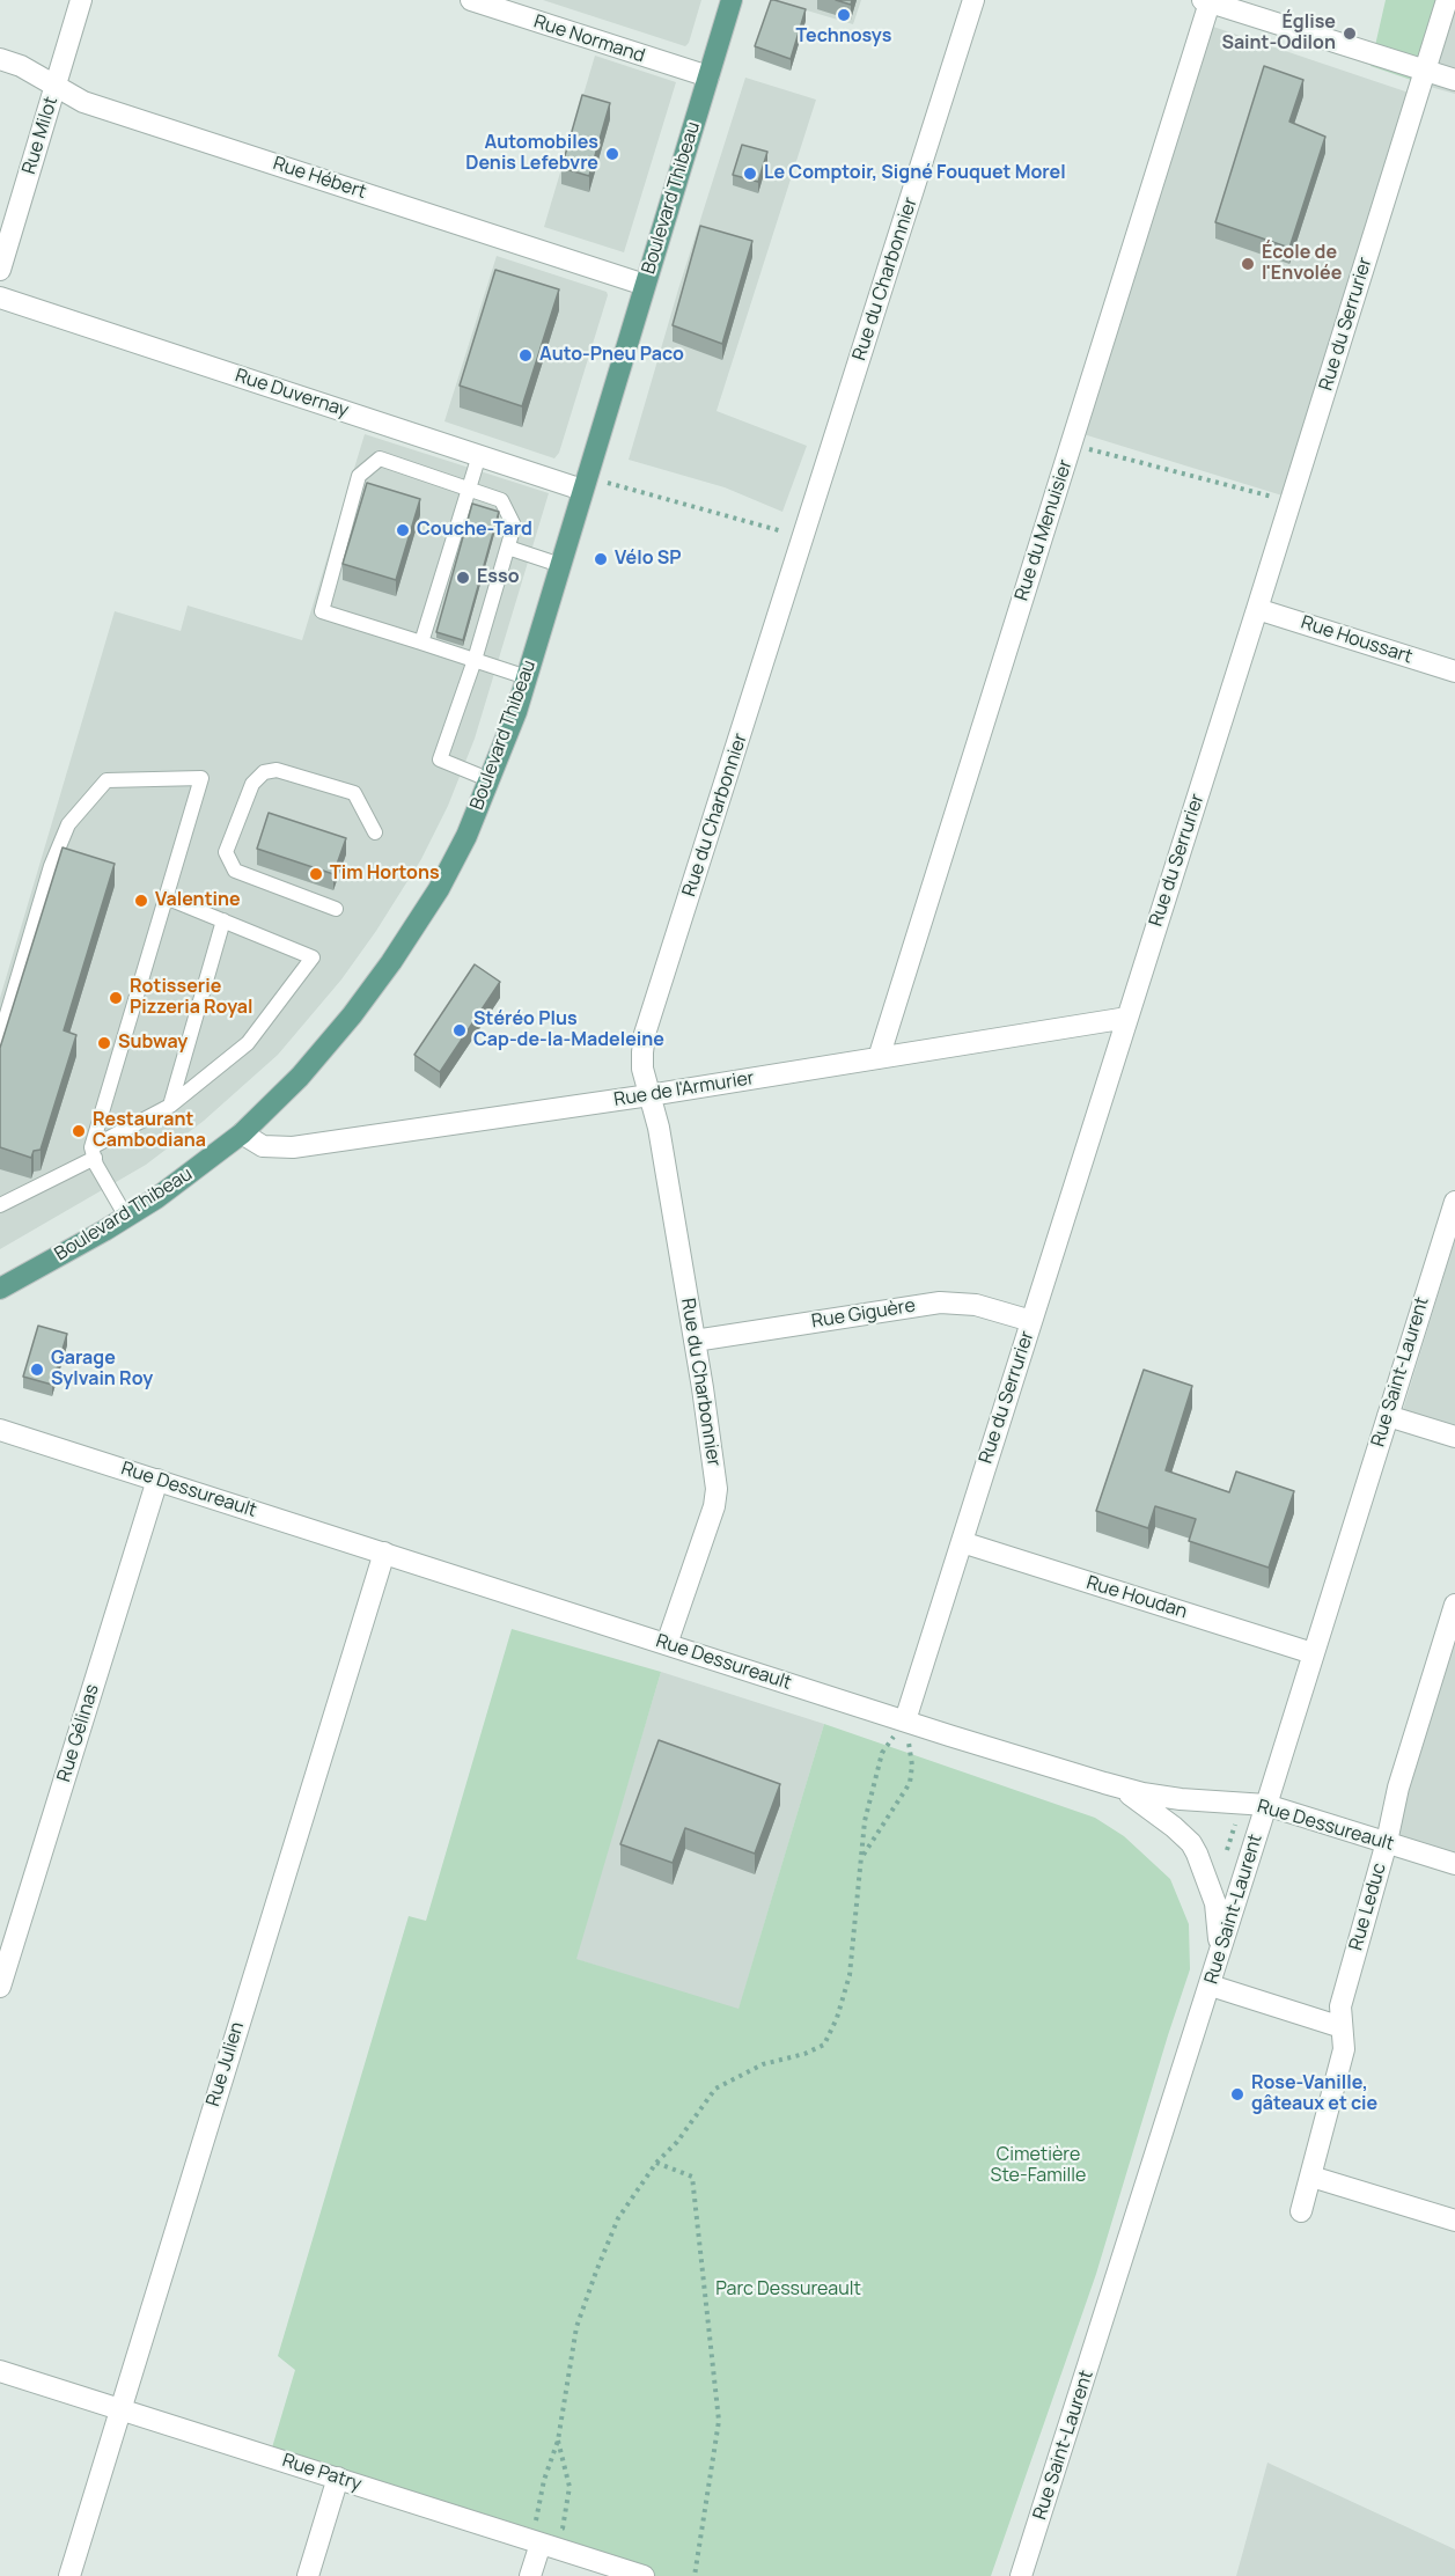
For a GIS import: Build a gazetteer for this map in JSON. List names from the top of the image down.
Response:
{
  "streets": {
    "main road": ["Boulevard Thibeau"],
    "street": [
      "Rue Normand",
      "Rue Milot",
      "Rue Hébert",
      "Rue du Charbonnier",
      "Rue du Serrurier",
      "Rue Duvernay",
      "Rue du Menuisier",
      "Rue Houssart",
      "Rue de l'Armurier",
      "Rue Giguère",
      "Rue Saint-Laurent",
      "Rue Dessureault",
      "Rue Houdan",
      "Rue Gélinas",
      "Rue Leduc",
      "Rue Julien",
      "Rue Patry"
    ]
  },
  "crossings": [
    ["Rue Normand", "Boulevard Thibeau"],
    ["Rue Milot", "Rue Hébert"],
    ["Rue Hébert", "Boulevard Thibeau"],
    ["Boulevard Thibeau", "Rue Duvernay"],
    ["Boulevard Thibeau", "Rue de l'Armurier"],
    ["Rue du Charbonnier", "Rue de l'Armurier"],
    ["Rue du Charbonnier", "Rue Giguère"],
    ["Rue du Charbonnier", "Rue Dessureault"],
    ["Rue du Serrurier", "Rue Houssart"],
    ["Rue du Serrurier", "Rue de l'Armurier"],
    ["Rue du Serrurier", "Rue Giguère"],
    ["Rue du Serrurier", "Rue Dessureault"],
    ["Rue du Serrurier", "Rue Houdan"],
    ["Rue du Menuisier", "Rue de l'Armurier"],
    ["Rue Saint-Laurent", "Rue Dessureault"],
    ["Rue Saint-Laurent", "Rue Houdan"],
    ["Rue Dessureault", "Rue Gélinas"],
    ["Rue Dessureault", "Rue Leduc"],
    ["Rue Dessureault", "Rue Julien"],
    ["Rue Julien", "Rue Patry"]
  ],
  "parks": ["Cimetière Ste-Famille", "Parc Dessureault"],
  "places": [
    "Technosys",
    "Église Saint-Odilon",
    "Automobiles Denis Lefebvre",
    "Le Comptoir, Signé Fouquet Morel",
    "École de l'Envolée",
    "Auto-Pneu Paco",
    "Couche-Tard",
    "Vélo SP",
    "Esso",
    "Tim Hortons",
    "Valentine",
    "Rotisserie Pizzeria Royal",
    "Stéréo Plus Cap-de-la-Madeleine",
    "Subway",
    "Restaurant Cambodiana",
    "Garage Sylvain Roy",
    "Rose-Vanille, gâteaux et cie"
  ]
}
